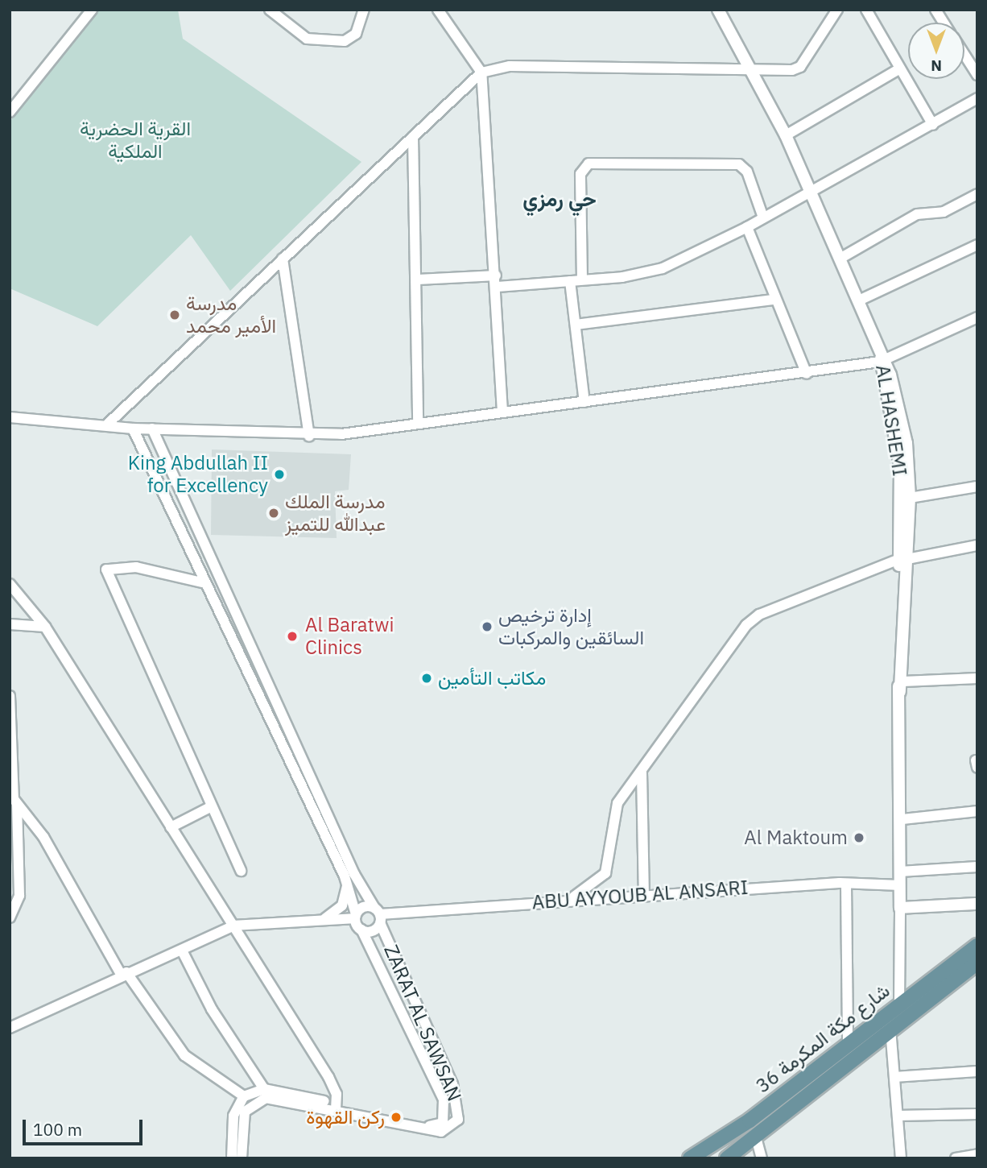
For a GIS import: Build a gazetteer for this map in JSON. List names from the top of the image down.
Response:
{
  "streets": {
    "main road": ["شارع مكة المكرمة 36"],
    "street": ["AL HASHEMI", "ABU AYYOUB AL ANSARI", "ZARAT AL SAWSAN"]
  },
  "crossings": [
    ["AL HASHEMI", "ABU AYYOUB AL ANSARI"],
    ["ABU AYYOUB AL ANSARI", "ZARAT AL SAWSAN"]
  ],
  "districts": ["حي رمزي"],
  "parks": ["القرية الحضرية الملكية"],
  "places": [
    "مدرسة الأمير محمد",
    "King Abdullah II for Excellency",
    "مدرسة الملك عبدالله للتميز",
    "إدارة ترخيص السائقين والمركبات",
    "Al Baratwi Clinics",
    "مكاتب التأمين",
    "Al Maktoum",
    "ركن القهوة"
  ],
  "scale_bar": "100 m",
  "north": "bottom"
}
